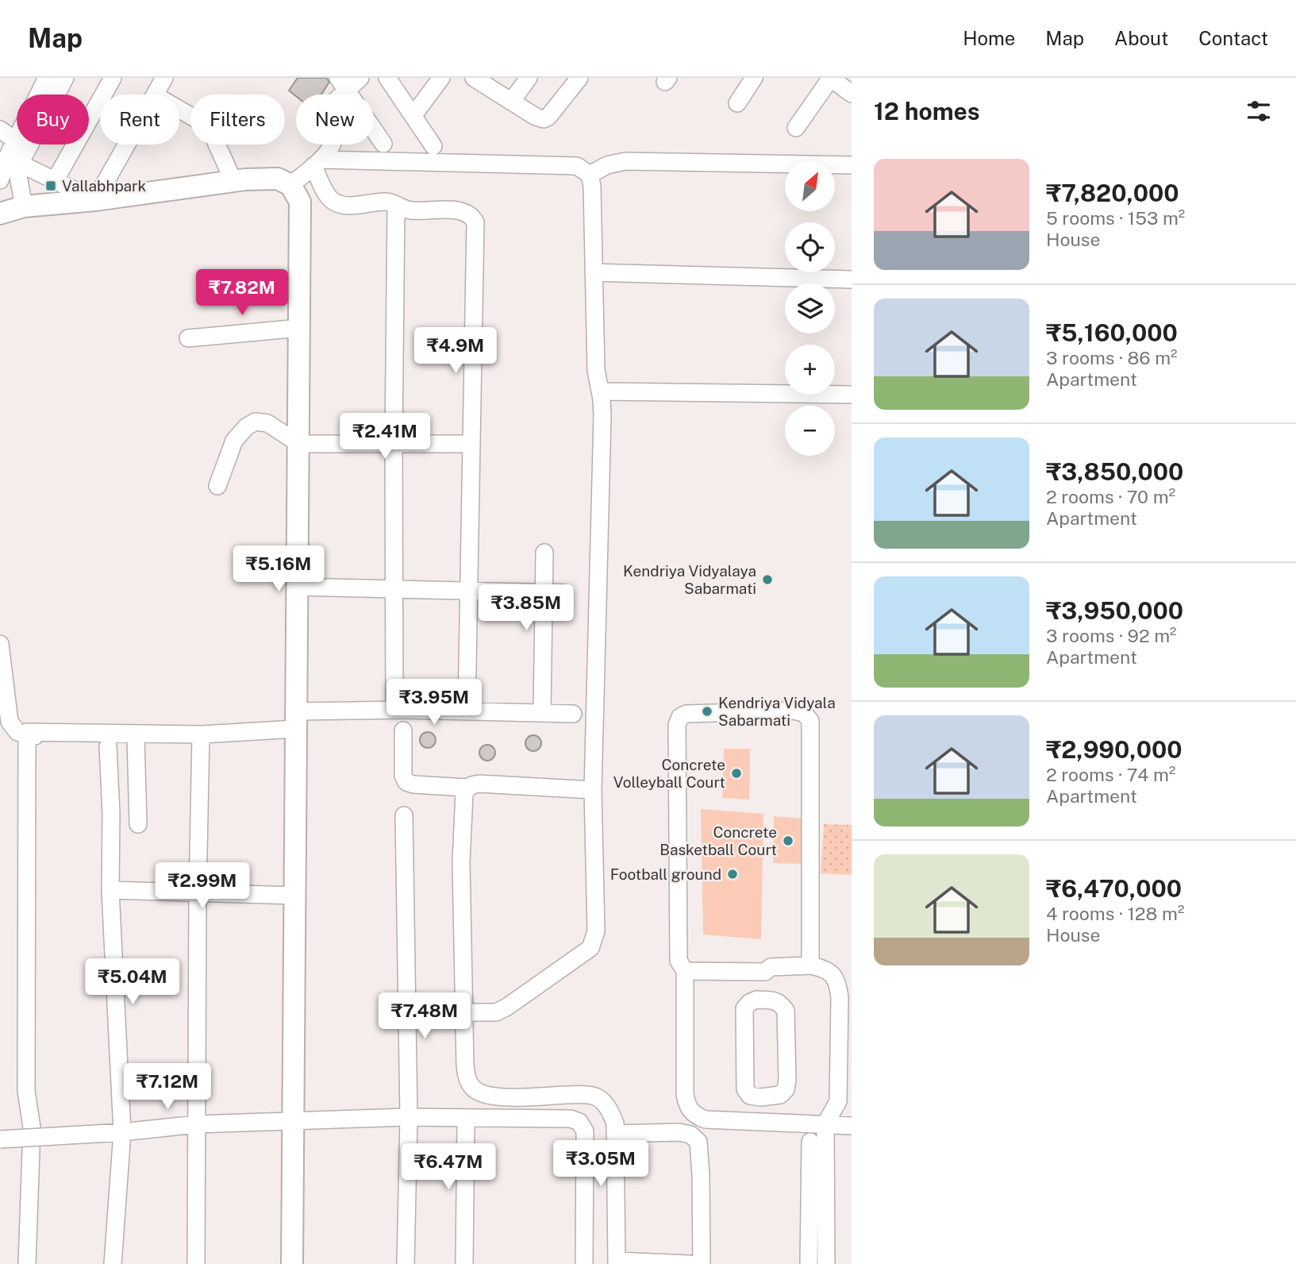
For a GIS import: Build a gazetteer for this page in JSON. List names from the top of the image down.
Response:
{
  "places": {
    "transit": ["Vallabhpark"],
    "other": [
      "Kendriya Vidyalaya Sabarmati",
      "Kendriya Vidyala Sabarmati",
      "Concrete Volleyball Court",
      "Concrete Basketball Court",
      "Football ground"
    ]
  },
  "north": "top right",
  "page": {
    "header": "Map",
    "nav": [
      "Home",
      "Map",
      "About",
      "Contact"
    ],
    "heading": "12 homes",
    "chip": [
      "Buy",
      "Rent",
      "Filters",
      "New"
    ],
    "list": [
      {
        "name": "₹7,820,000",
        "note": "5 rooms · 153 m² · House"
      },
      {
        "name": "₹5,160,000",
        "note": "3 rooms · 86 m² · Apartment"
      },
      {
        "name": "₹3,850,000",
        "note": "2 rooms · 70 m² · Apartment"
      },
      {
        "name": "₹3,950,000",
        "note": "3 rooms · 92 m² · Apartment"
      },
      {
        "name": "₹2,990,000",
        "note": "2 rooms · 74 m² · Apartment"
      },
      {
        "name": "₹6,470,000",
        "note": "4 rooms · 128 m² · House"
      }
    ],
    "map_buttons": ["+", "−"],
    "price": [
      "₹7.82M",
      "₹4.9M",
      "₹2.41M",
      "₹5.16M",
      "₹3.85M",
      "₹3.95M",
      "₹2.99M",
      "₹5.04M",
      "₹7.48M",
      "₹7.12M",
      "₹3.05M",
      "₹6.47M"
    ]
  }
}
